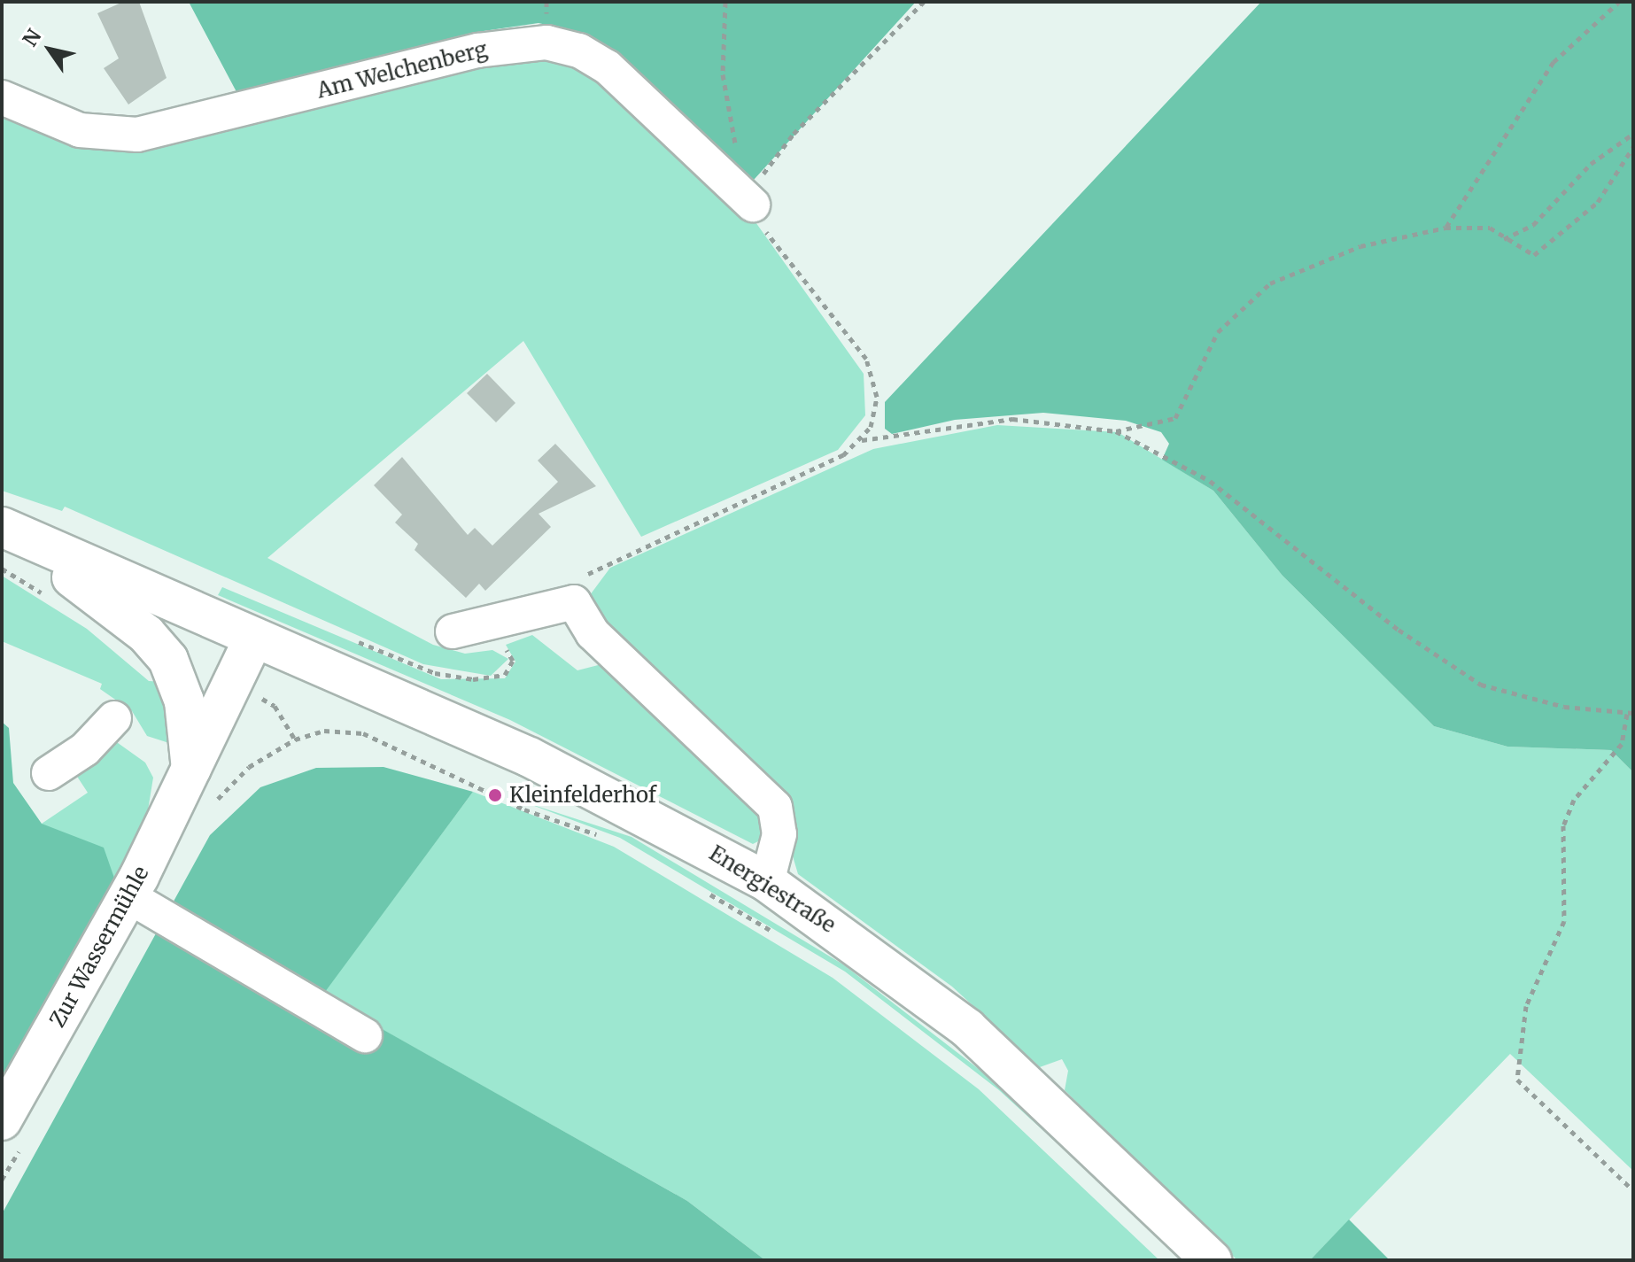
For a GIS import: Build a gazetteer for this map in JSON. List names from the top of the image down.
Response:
{
  "streets": {
    "main road": ["Energiestraße", "Zur Wassermühle"],
    "street": ["Am Welchenberg"]
  },
  "crossings": [
    ["Energiestraße", "Zur Wassermühle"]
  ],
  "places": ["Kleinfelderhof"],
  "north": "top left"
}
